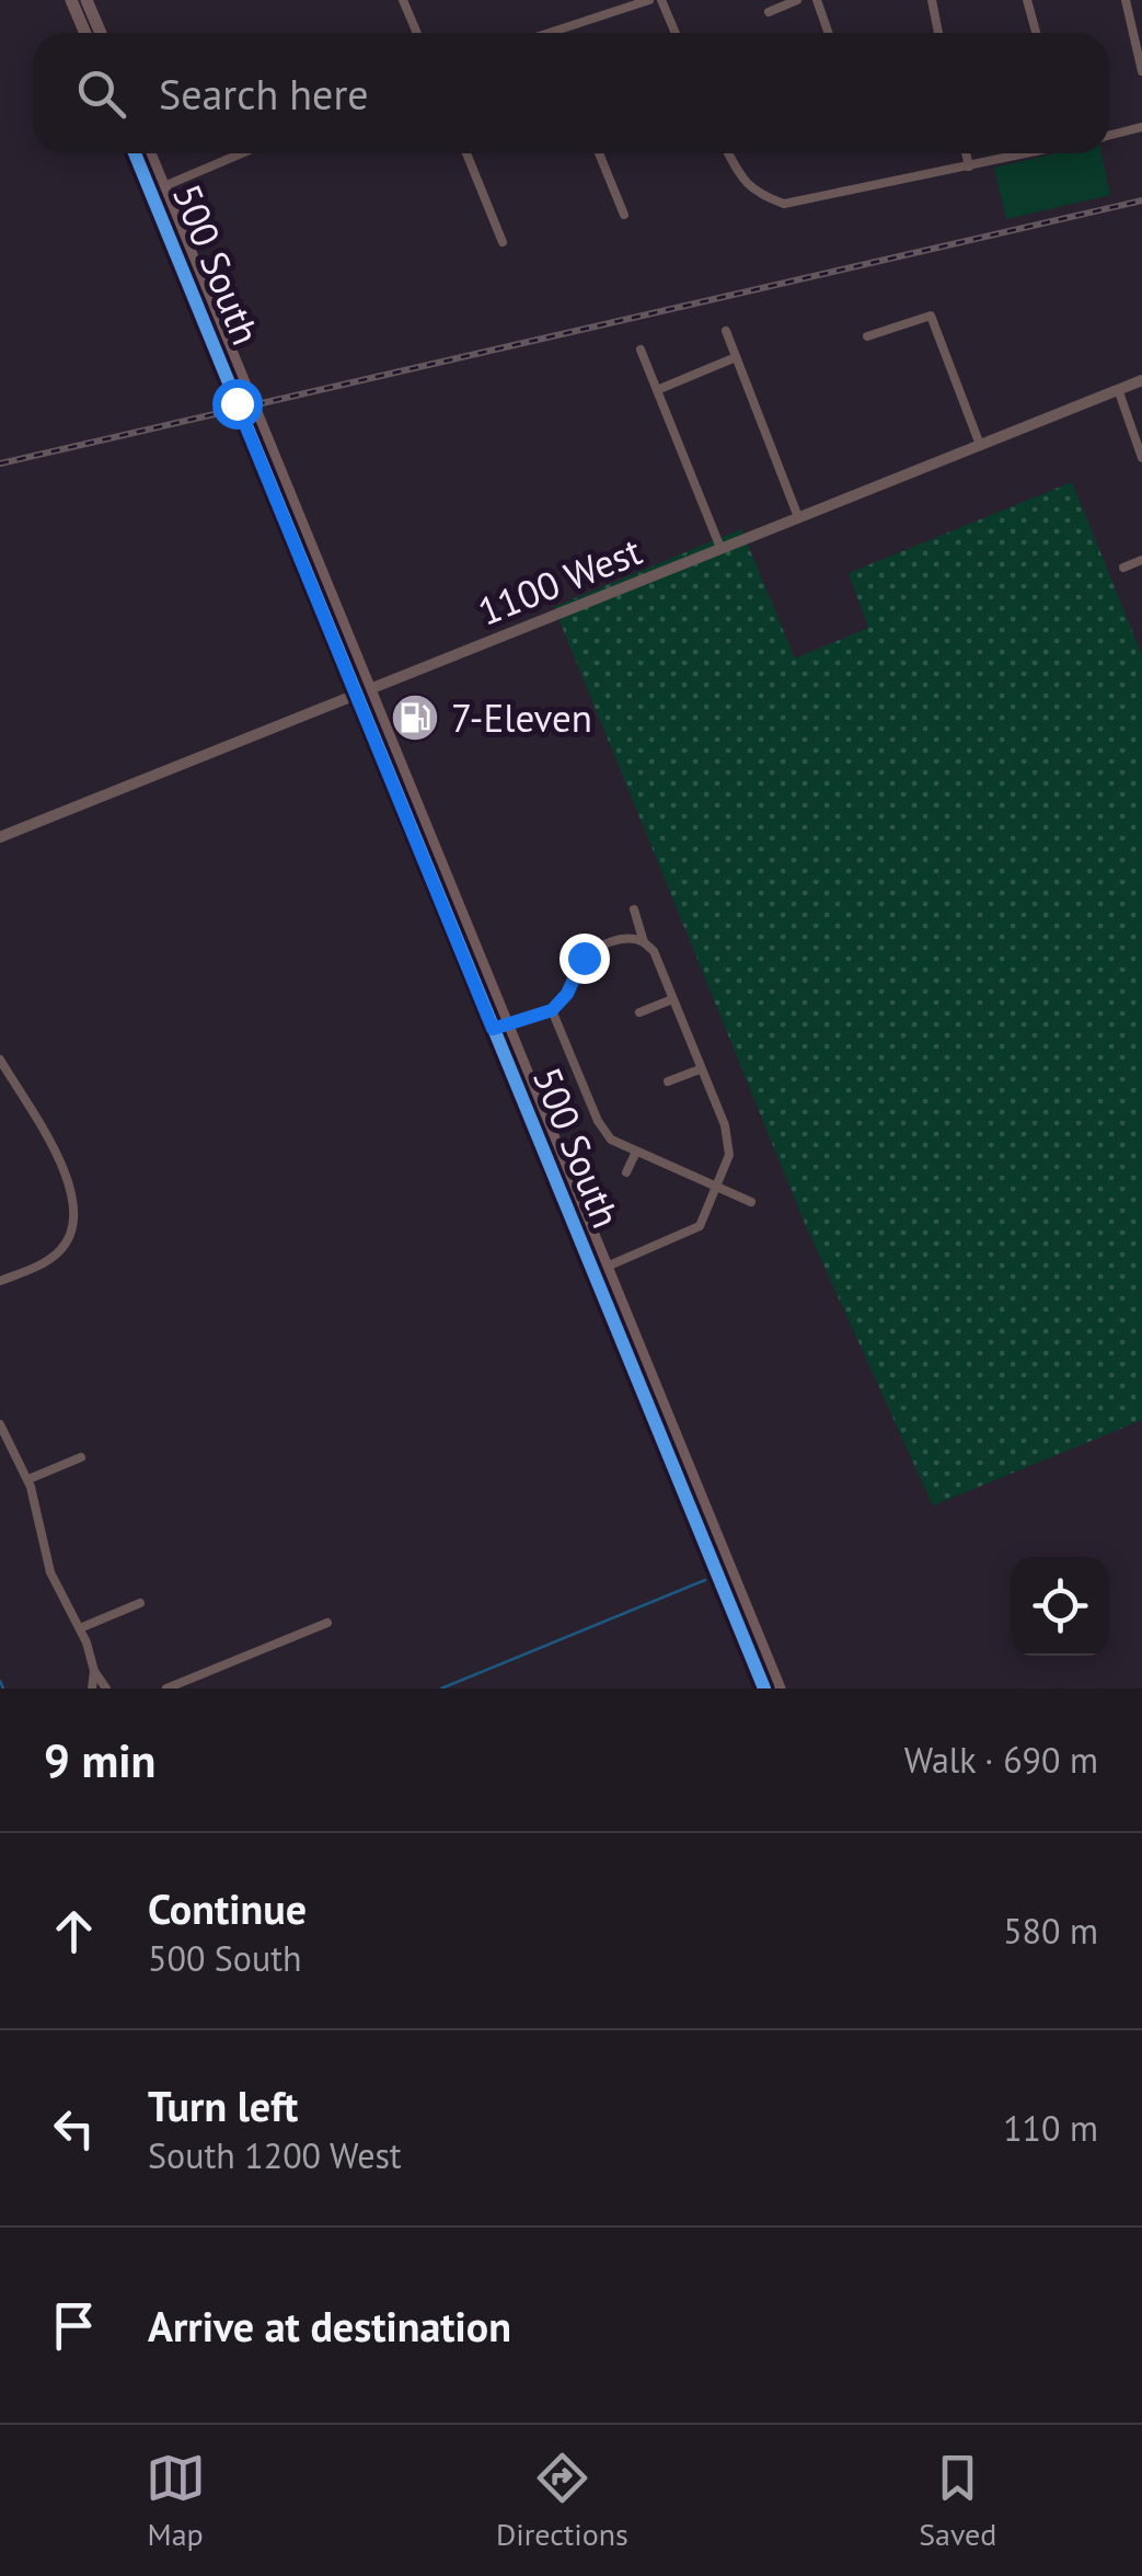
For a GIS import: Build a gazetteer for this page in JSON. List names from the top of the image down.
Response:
{
  "streets": {
    "main road": ["500 South"],
    "street": ["1100 West"]
  },
  "crossings": [
    ["500 South", "1100 West"]
  ],
  "places": {
    "fuel station": ["7-Eleven"]
  },
  "page": {
    "search": "Search here",
    "heading": ["9 min", "Walk · 690 m"],
    "list": [
      ["Continue", "500 South", "580 m"],
      ["Turn left", "South 1200 West", "110 m"],
      "Arrive at destination"
    ],
    "nav": ["Map", "Directions", "Saved"]
  }
}
